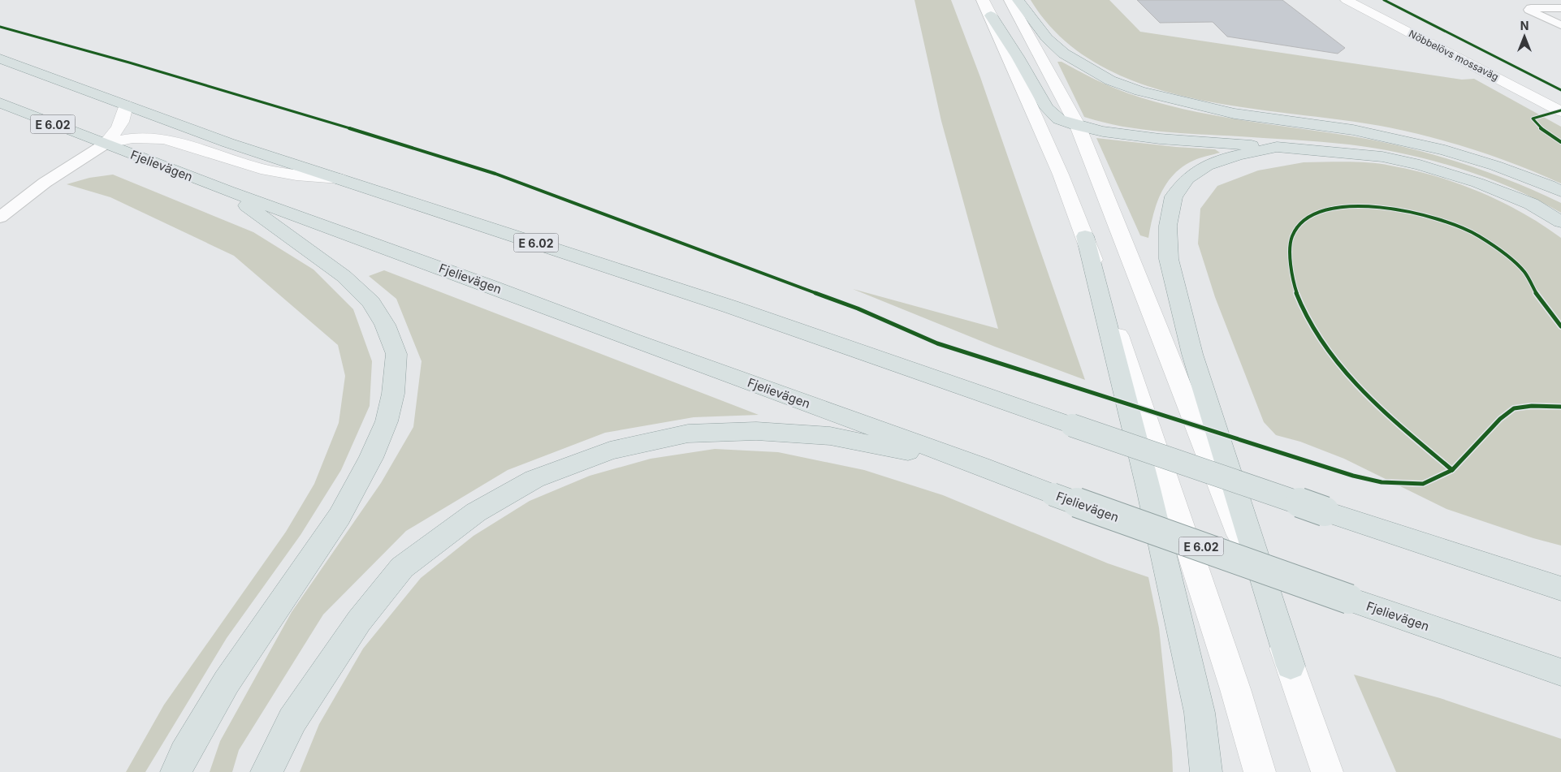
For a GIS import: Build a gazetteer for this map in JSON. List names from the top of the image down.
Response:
{
  "streets": {
    "main road": ["Nöbbelövs mossaväg", "E 6.02", "Fjelievägen"]
  },
  "north": "top"
}
